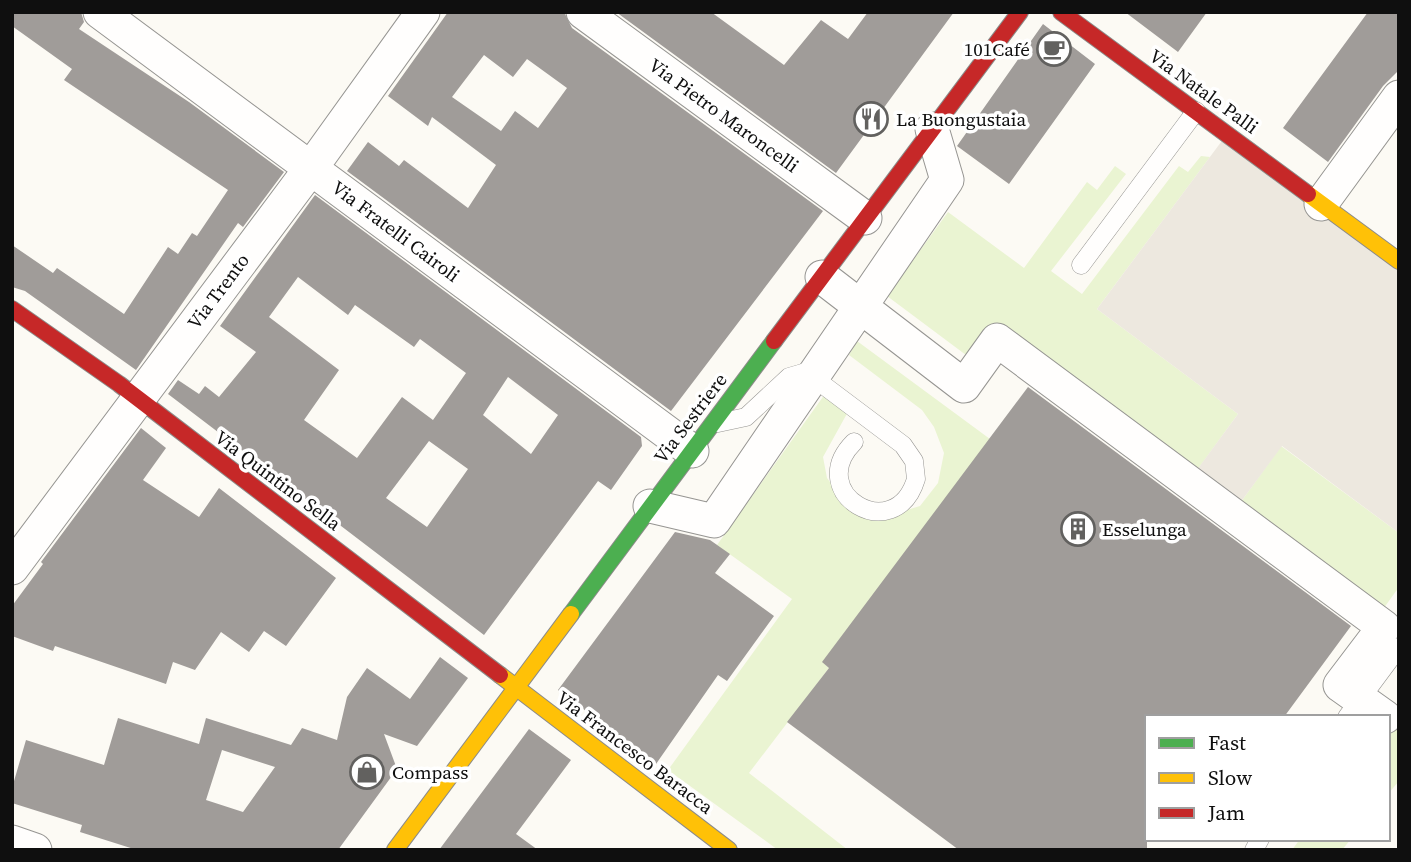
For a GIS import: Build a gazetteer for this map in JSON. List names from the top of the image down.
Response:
{
  "streets": {
    "street": [
      "Via Natale Palli",
      "Via Pietro Maroncelli",
      "Via Fratelli Cairoli",
      "Via Trento",
      "Via Sestriere",
      "Via Quintino Sella",
      "Via Francesco Baracca"
    ]
  },
  "crossings": [
    ["Via Pietro Maroncelli", "Via Sestriere"],
    ["Via Fratelli Cairoli", "Via Trento"],
    ["Via Fratelli Cairoli", "Via Sestriere"],
    ["Via Trento", "Via Quintino Sella"],
    ["Via Sestriere", "Via Quintino Sella"],
    ["Via Sestriere", "Via Francesco Baracca"],
    ["Via Quintino Sella", "Via Francesco Baracca"]
  ],
  "places": {
    "cafe": ["101Café"],
    "restaurant": ["La Buongustaia"],
    "building": ["Esselunga"],
    "shop": ["Compass"]
  },
  "legend": ["Fast", "Slow", "Jam"]
}
